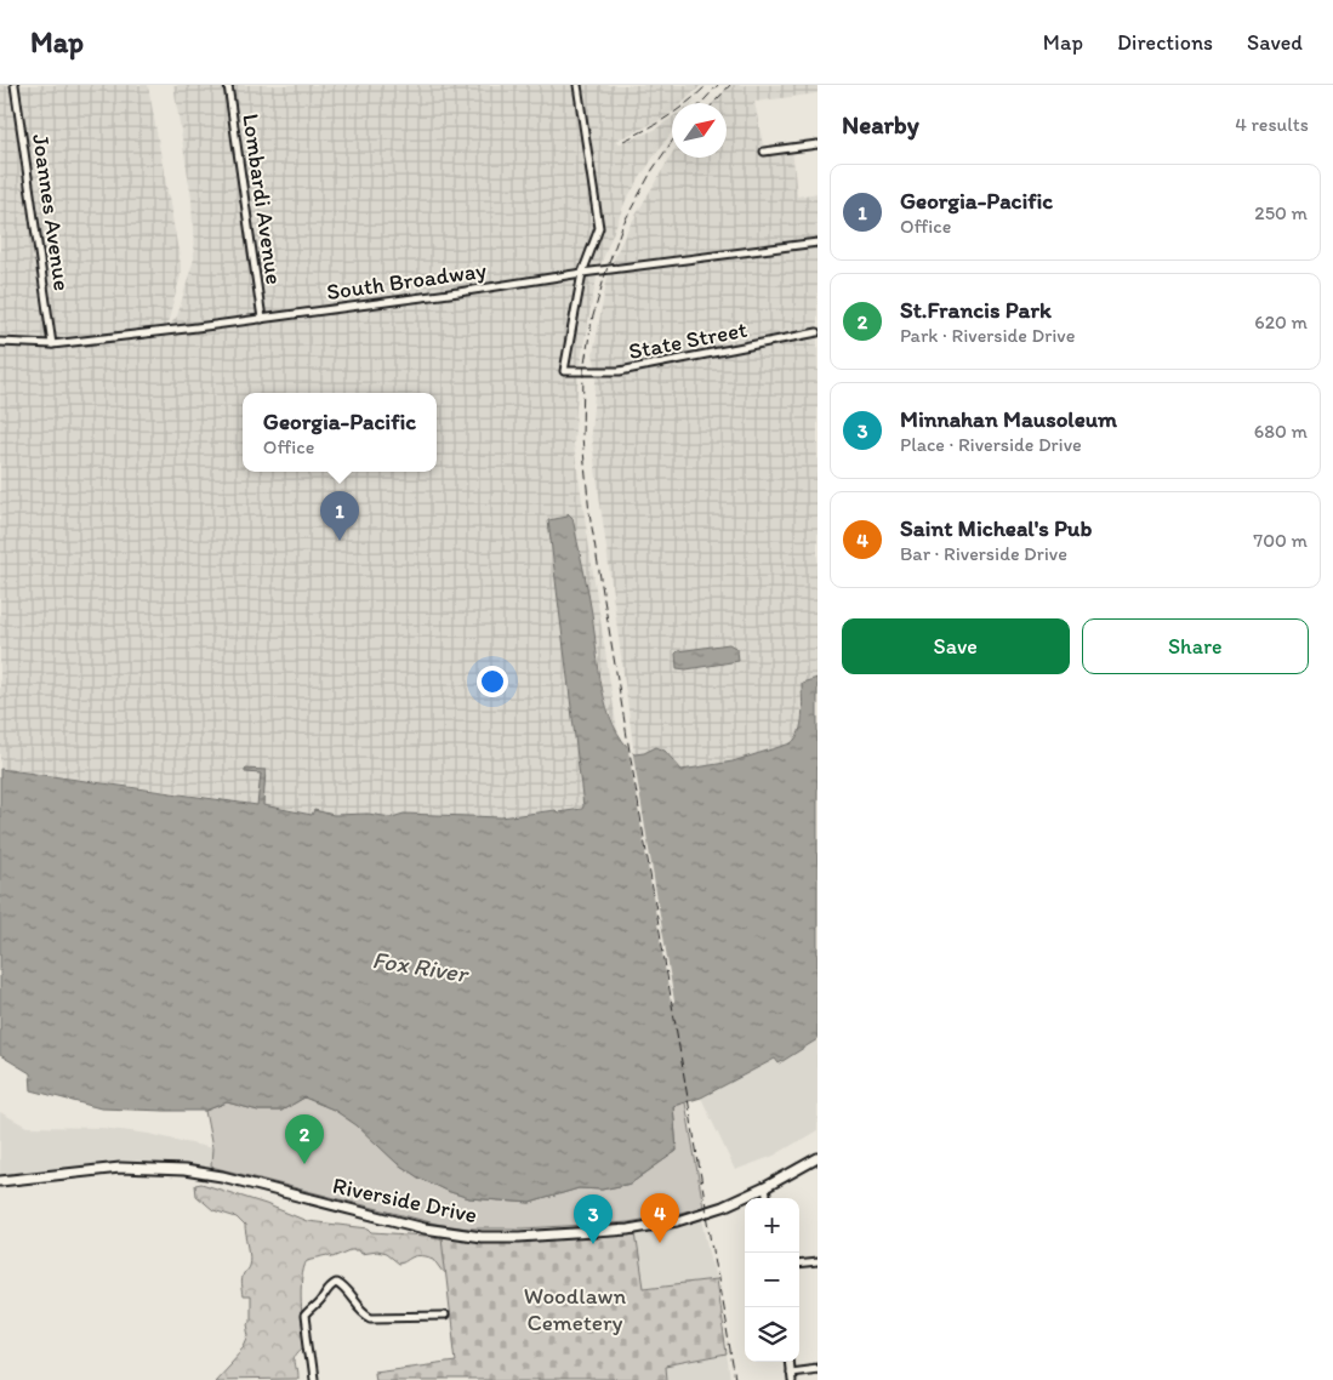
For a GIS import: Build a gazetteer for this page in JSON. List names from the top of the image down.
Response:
{
  "streets": {
    "main road": ["Riverside Drive"],
    "street": [
      "Lombardi Avenue",
      "Joannes Avenue",
      "South Broadway",
      "State Street"
    ]
  },
  "crossings": [
    ["Lombardi Avenue", "South Broadway"],
    ["Joannes Avenue", "South Broadway"],
    ["South Broadway", "State Street"]
  ],
  "water": ["Fox River"],
  "parks": ["Woodlawn Cemetery"],
  "north": "top right",
  "page": {
    "header": "Map",
    "nav": ["Map", "Directions", "Saved"],
    "heading": ["Nearby", "4 results"],
    "list": [
      {
        "mark": "1",
        "name": "Georgia-Pacific",
        "note": "Office",
        "value": "250 m"
      },
      {
        "mark": "2",
        "name": "St.Francis Park",
        "note": "Park · Riverside Drive",
        "value": "620 m"
      },
      {
        "mark": "3",
        "name": "Minnahan Mausoleum",
        "note": "Place · Riverside Drive",
        "value": "680 m"
      },
      {
        "mark": "4",
        "name": "Saint Micheal's Pub",
        "note": "Bar · Riverside Drive",
        "value": "700 m"
      }
    ],
    "popup": ["Georgia-Pacific", "Office"],
    "pins": [
      "1",
      "2",
      "4",
      "3"
    ],
    "buttons": ["Save", "Share"],
    "map_buttons": ["+", "−"]
  }
}
